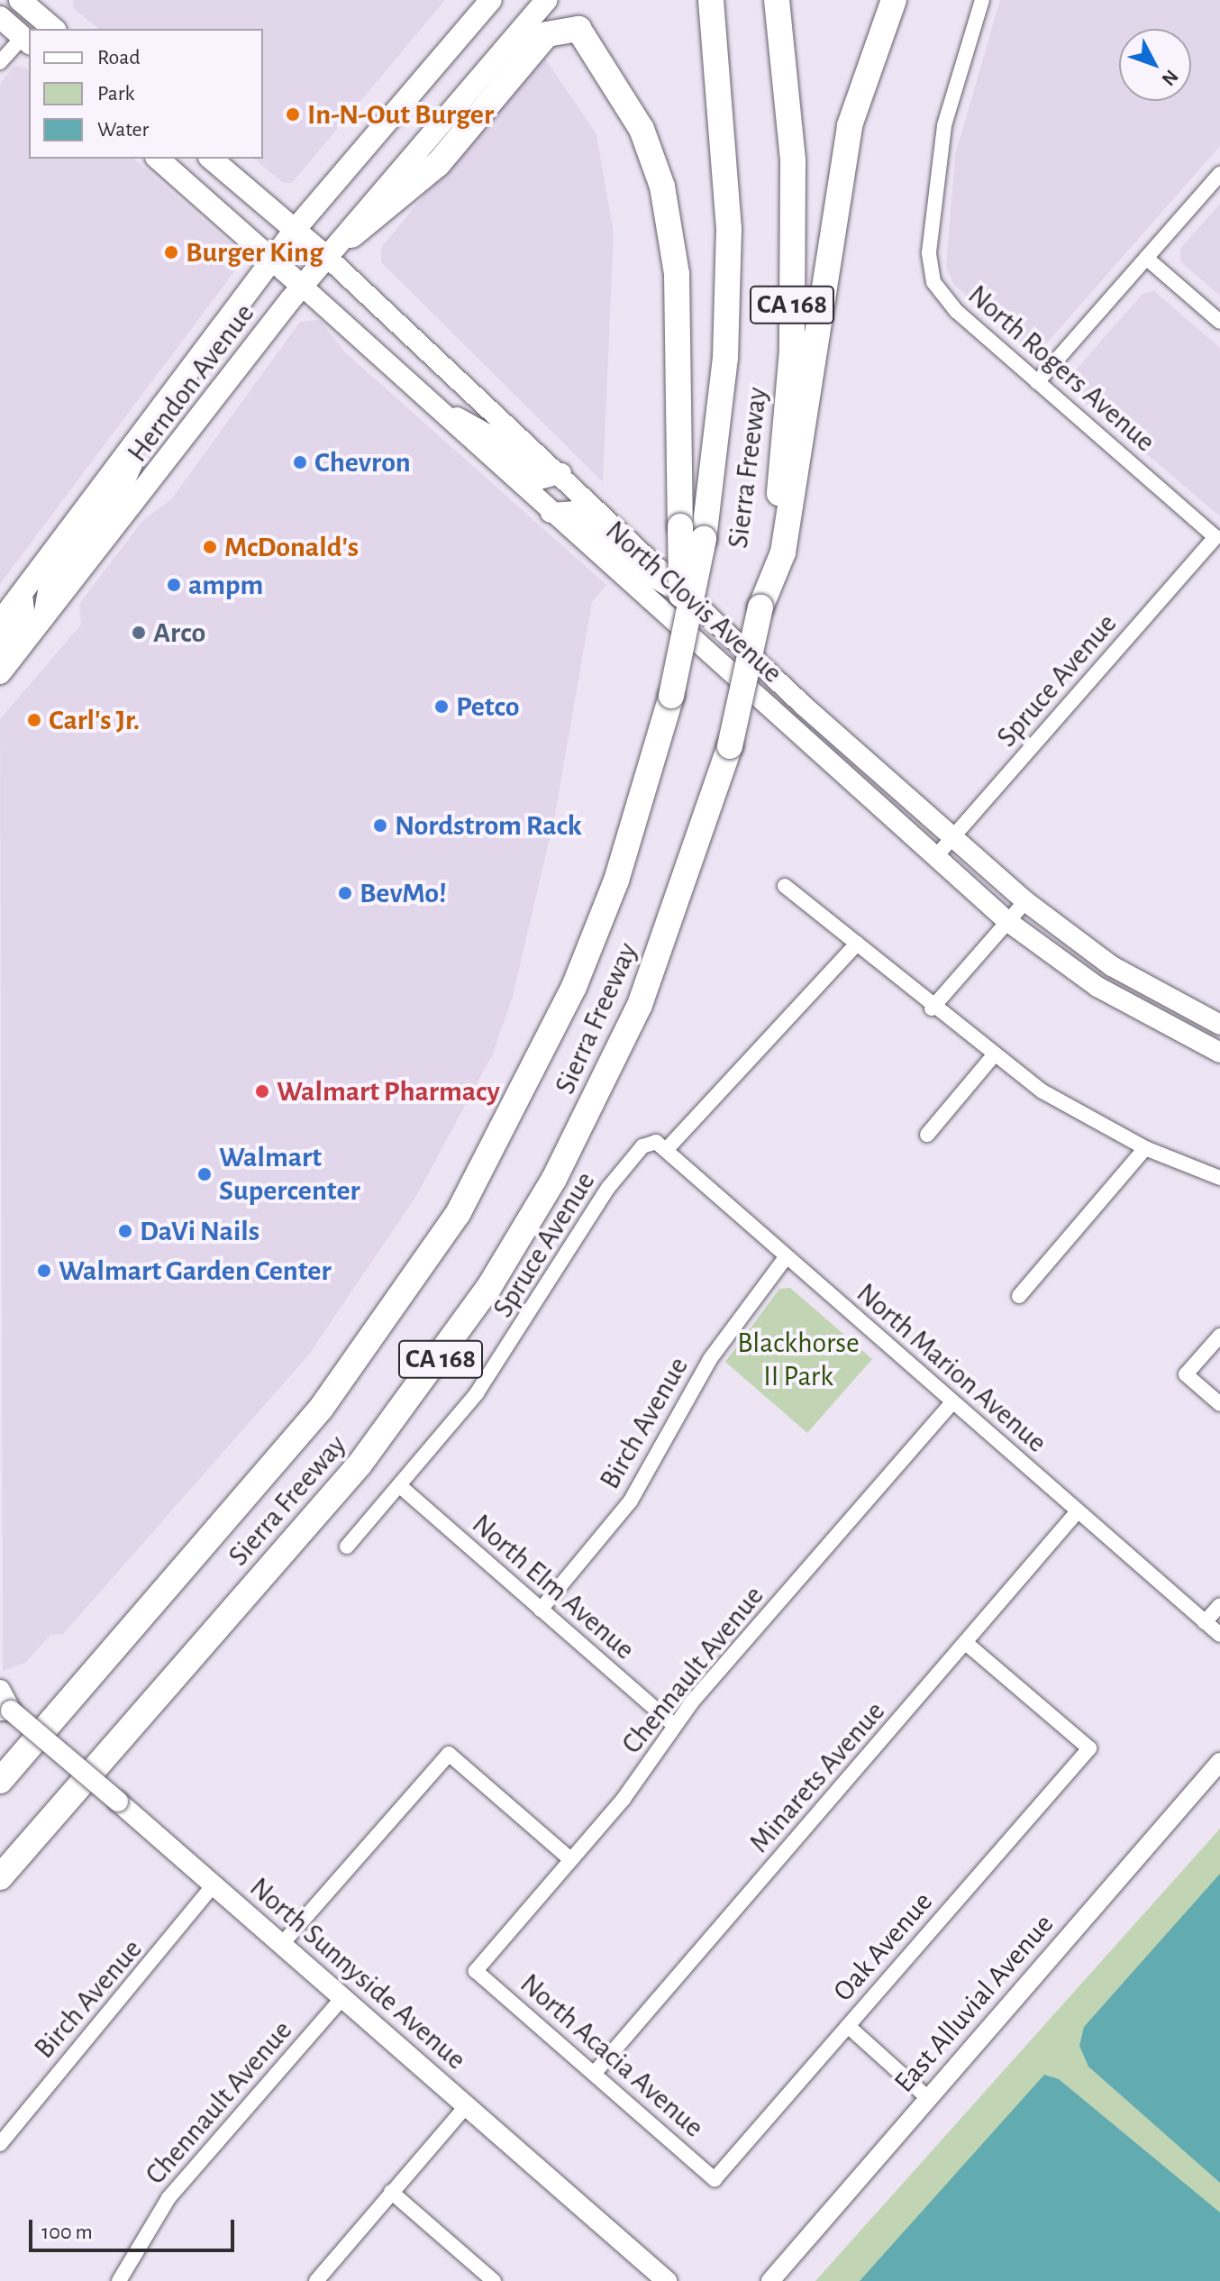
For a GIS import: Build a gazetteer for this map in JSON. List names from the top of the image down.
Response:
{
  "streets": {
    "highway": ["CA 168", "Sierra Freeway"],
    "main road": ["Herndon Avenue", "North Clovis Avenue", "North Sunnyside Avenue"],
    "street": [
      "North Rogers Avenue",
      "Spruce Avenue",
      "North Marion Avenue",
      "Birch Avenue",
      "North Elm Avenue",
      "Chennault Avenue",
      "Minarets Avenue",
      "Oak Avenue",
      "East Alluvial Avenue",
      "North Acacia Avenue"
    ]
  },
  "crossings": [
    ["North Rogers Avenue", "Spruce Avenue"],
    ["Herndon Avenue", "North Clovis Avenue"],
    ["North Clovis Avenue", "Spruce Avenue"],
    ["Spruce Avenue", "North Marion Avenue"],
    ["Spruce Avenue", "North Elm Avenue"],
    ["North Marion Avenue", "Birch Avenue"],
    ["North Marion Avenue", "Chennault Avenue"],
    ["North Marion Avenue", "Minarets Avenue"],
    ["Birch Avenue", "North Elm Avenue"],
    ["Birch Avenue", "North Sunnyside Avenue"],
    ["North Elm Avenue", "Chennault Avenue"],
    ["Chennault Avenue", "North Sunnyside Avenue"],
    ["Chennault Avenue", "North Acacia Avenue"],
    ["Minarets Avenue", "Oak Avenue"],
    ["Minarets Avenue", "North Acacia Avenue"],
    ["Oak Avenue", "North Acacia Avenue"]
  ],
  "parks": ["Blackhorse II Park"],
  "places": [
    "In-N-Out Burger",
    "Burger King",
    "Chevron",
    "McDonald's",
    "ampm",
    "Arco",
    "Petco",
    "Carl's Jr.",
    "Nordstrom Rack",
    "BevMo!",
    "Walmart Pharmacy",
    "Walmart Supercenter",
    "DaVi Nails",
    "Walmart Garden Center"
  ],
  "legend": ["Road", "Park", "Water"],
  "scale_bar": "100 m",
  "north": "bottom right"
}
